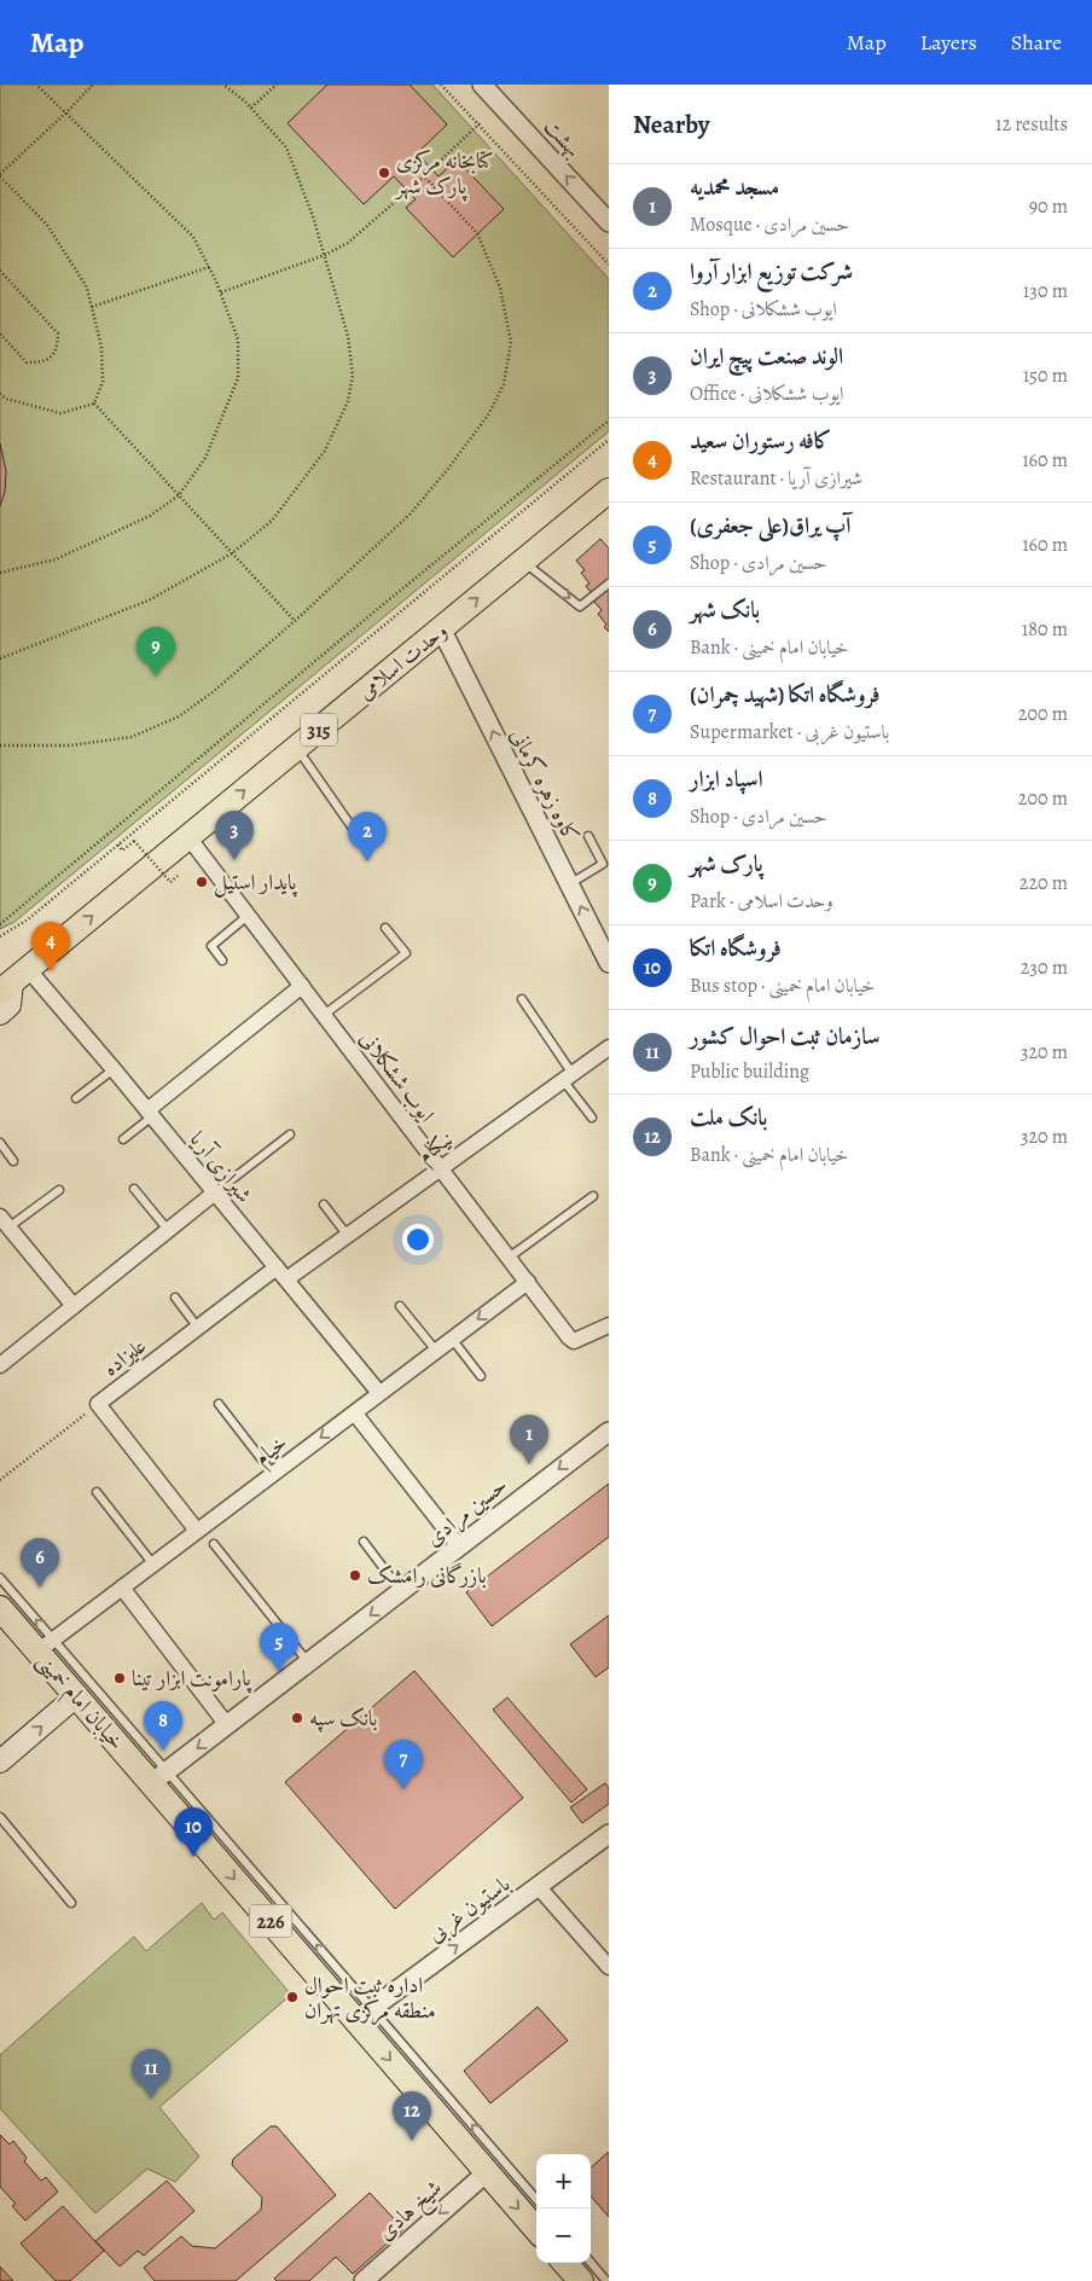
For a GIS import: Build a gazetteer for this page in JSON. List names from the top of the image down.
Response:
{
  "streets": {
    "main road": [
      "وحدت اسلامی",
      "315",
      "خیابان امام خمینی",
      "226"
    ],
    "street": [
      "بهشت",
      "کاوه زهره کرمانی",
      "ایوب ششکلانی",
      "نیکنام",
      "شیرازی آریا",
      "علیزاده",
      "خیام",
      "حسین مرادی",
      "باستیون غربی",
      "شیخ هادی"
    ]
  },
  "crossings": [
    ["وحدت اسلامی", "کاوه زهره کرمانی"],
    ["وحدت اسلامی", "ایوب ششکلانی"],
    ["وحدت اسلامی", "شیرازی آریا"],
    ["ایوب ششکلانی", "نیکنام"],
    ["ایوب ششکلانی", "خیام"],
    ["نیکنام", "شیرازی آریا"],
    ["شیرازی آریا", "علیزاده"],
    ["شیرازی آریا", "خیام"],
    ["خیام", "خیابان امام خمینی"],
    ["حسین مرادی", "خیابان امام خمینی"],
    ["خیابان امام خمینی", "باستیون غربی"],
    ["خیابان امام خمینی", "شیخ هادی"]
  ],
  "one_way": [
    "بهشت",
    "وحدت اسلامی",
    "کاوه زهره کرمانی",
    "خیام",
    "حسین مرادی",
    "باستیون غربی",
    "شیخ هادی"
  ],
  "places": [
    "کتابخانه مرکزی پارک‌ شهر",
    "پایدار استیل",
    "بازرگانی رامشک",
    "پارامونت ابزار تینا",
    "بانک سپه",
    "اداره ثبت احوال منطقه مركزی تهران"
  ],
  "page": {
    "header": "Map",
    "nav": ["Map", "Layers", "Share"],
    "heading": ["Nearby", "12 results"],
    "list": [
      {
        "mark": "1",
        "name": "مسجد محمدیه",
        "note": "Mosque · حسین مرادی",
        "value": "90 m"
      },
      {
        "mark": "2",
        "name": "شرکت توزیع ابزار آروا",
        "note": "Shop · ایوب ششکلانی",
        "value": "130 m"
      },
      {
        "mark": "3",
        "name": "الوند صنعت پیچ ایران",
        "note": "Office · ایوب ششکلانی",
        "value": "150 m"
      },
      {
        "mark": "4",
        "name": "کافه رستوران سعید",
        "note": "Restaurant · شیرازی آریا",
        "value": "160 m"
      },
      {
        "mark": "5",
        "name": "آپ یراق(علی جعفری)",
        "note": "Shop · حسین مرادی",
        "value": "160 m"
      },
      {
        "mark": "6",
        "name": "بانک شهر",
        "note": "Bank · خیابان امام خمینی",
        "value": "180 m"
      },
      {
        "mark": "7",
        "name": "فروشگاه اتکا (شهید چمران)",
        "note": "Supermarket · باستیون غربی",
        "value": "200 m"
      },
      {
        "mark": "8",
        "name": "اسپاد ابزار",
        "note": "Shop · حسین مرادی",
        "value": "200 m"
      },
      {
        "mark": "9",
        "name": "پارک شهر",
        "note": "Park · وحدت اسلامی",
        "value": "220 m"
      },
      {
        "mark": "10",
        "name": "فروشگاه اتکا",
        "note": "Bus stop · خیابان امام خمینی",
        "value": "230 m"
      },
      {
        "mark": "11",
        "name": "سازمان ثبت احوال کشور",
        "note": "Public building",
        "value": "320 m"
      },
      {
        "mark": "12",
        "name": "بانک ملت",
        "note": "Bank · خیابان امام خمینی",
        "value": "320 m"
      }
    ],
    "pins": [
      "9",
      "3",
      "2",
      "4",
      "1",
      "6",
      "5",
      "8",
      "7",
      "10",
      "11",
      "12"
    ],
    "map_buttons": ["+", "−"]
  }
}
